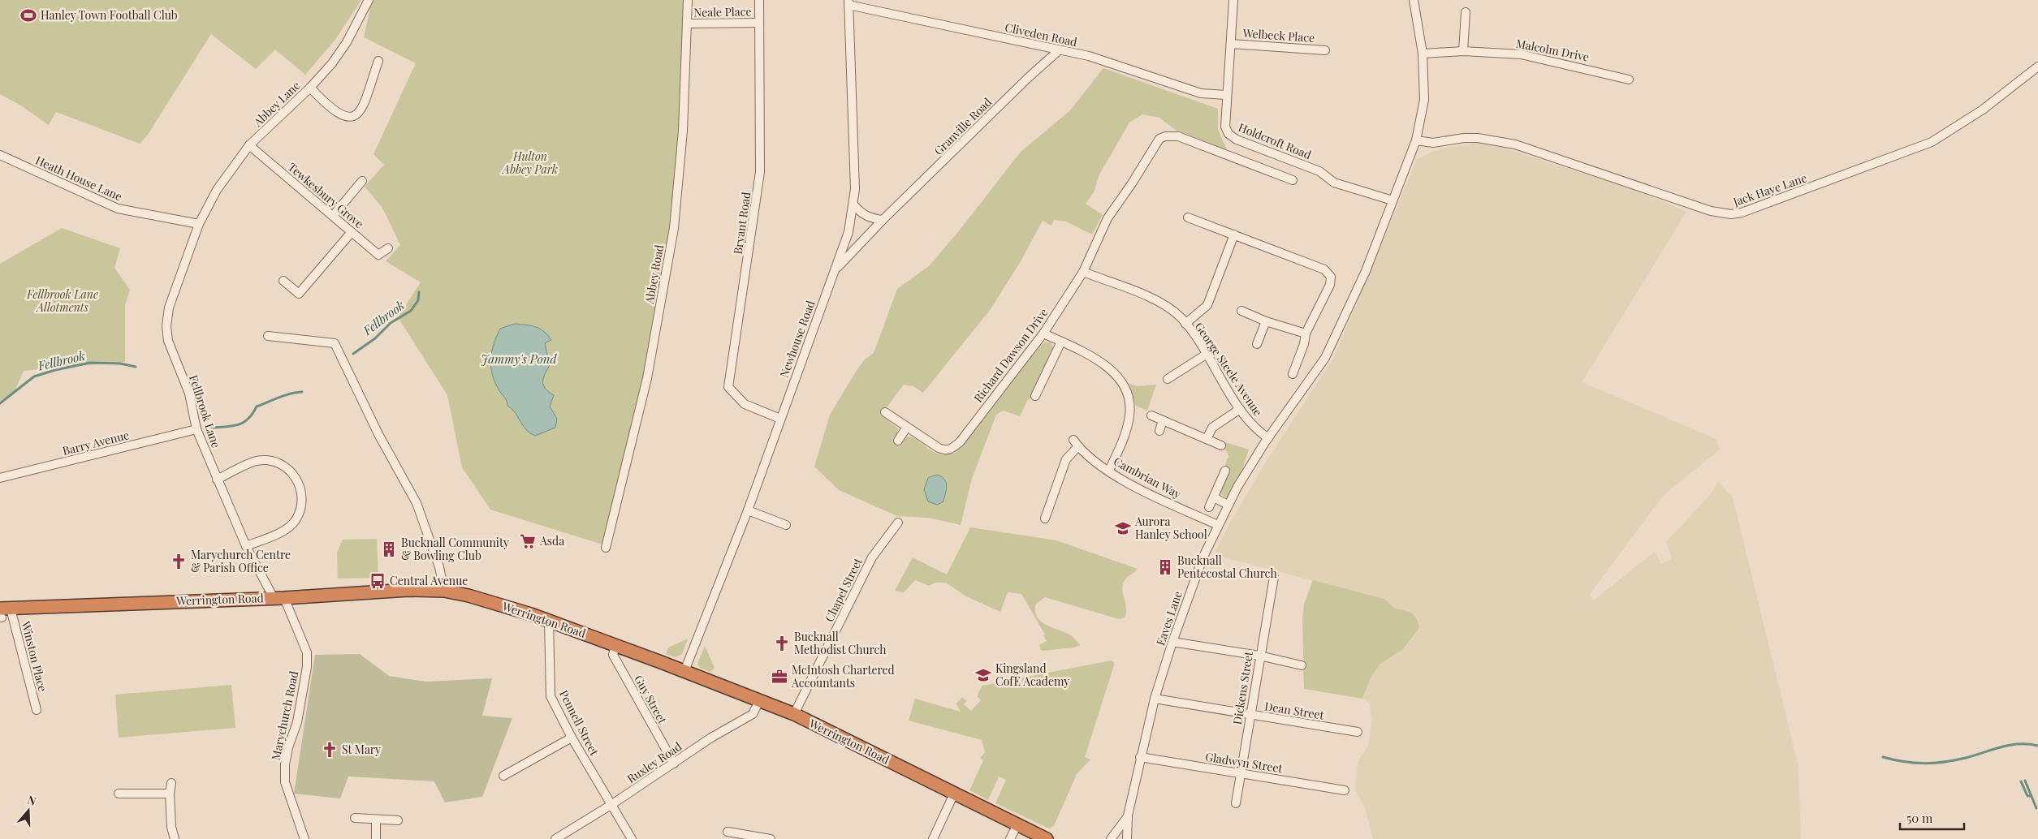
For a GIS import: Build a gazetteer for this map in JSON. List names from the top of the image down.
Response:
{
  "streets": {
    "highway": ["Werrington Road"],
    "street": [
      "Neale Place",
      "Cliveden Road",
      "Welbeck Place",
      "Malcolm Drive",
      "Abbey Lane",
      "Granville Road",
      "Holdcroft Road",
      "Heath House Lane",
      "Jack Haye Lane",
      "Tewkesbury Grove",
      "Bryant Road",
      "Abbey Road",
      "Newhouse Road",
      "Richard Dawson Drive",
      "George Steele Avenue",
      "Fellbrook Lane",
      "Barry Avenue",
      "Cambrian Way",
      "Chapel Street",
      "Eaves Lane",
      "Winston Place",
      "Dickens Street",
      "Guy Street",
      "Dean Street",
      "Marychurch Road",
      "Pennell Street",
      "Ruxley Road",
      "Gladwyn Street"
    ]
  },
  "crossings": [
    ["Neale Place", "Bryant Road"],
    ["Neale Place", "Abbey Road"],
    ["Cliveden Road", "Granville Road"],
    ["Cliveden Road", "Holdcroft Road"],
    ["Cliveden Road", "Newhouse Road"],
    ["Welbeck Place", "Holdcroft Road"],
    ["Malcolm Drive", "Eaves Lane"],
    ["Abbey Lane", "Heath House Lane"],
    ["Abbey Lane", "Tewkesbury Grove"],
    ["Abbey Lane", "Fellbrook Lane"],
    ["Granville Road", "Newhouse Road"],
    ["Holdcroft Road", "Eaves Lane"],
    ["Heath House Lane", "Fellbrook Lane"],
    ["Jack Haye Lane", "Eaves Lane"],
    ["Bryant Road", "Newhouse Road"],
    ["Newhouse Road", "Werrington Road"],
    ["Richard Dawson Drive", "George Steele Avenue"],
    ["George Steele Avenue", "Eaves Lane"],
    ["Fellbrook Lane", "Barry Avenue"],
    ["Fellbrook Lane", "Werrington Road"],
    ["Fellbrook Lane", "Marychurch Road"],
    ["Cambrian Way", "Eaves Lane"],
    ["Chapel Street", "Werrington Road"],
    ["Werrington Road", "Winston Place"],
    ["Werrington Road", "Guy Street"],
    ["Werrington Road", "Marychurch Road"],
    ["Werrington Road", "Pennell Street"],
    ["Werrington Road", "Ruxley Road"],
    ["Eaves Lane", "Dean Street"],
    ["Eaves Lane", "Gladwyn Street"],
    ["Dickens Street", "Dean Street"],
    ["Dickens Street", "Gladwyn Street"],
    ["Guy Street", "Ruxley Road"],
    ["Pennell Street", "Ruxley Road"]
  ],
  "water": ["Fellbrook", "Jammy's Pond"],
  "parks": ["Hulton Abbey Park", "Fellbrook Lane Allotments"],
  "places": {
    "sports": ["Hanley Town Football Club"],
    "school or university": ["Aurora Hanley School", "Kingsland CofE Academy"],
    "supermarket": ["Asda"],
    "building": ["Bucknall Community & Bowling Club", "Bucknall Pentecostal Church"],
    "church": ["Marychurch Centre & Parish Office", "Bucknall Methodist Church", "St Mary"],
    "bus stop": ["Central Avenue"],
    "office": ["McIntosh Chartered Accountants"]
  },
  "scale_bar": "50 m",
  "north": "top"
}
